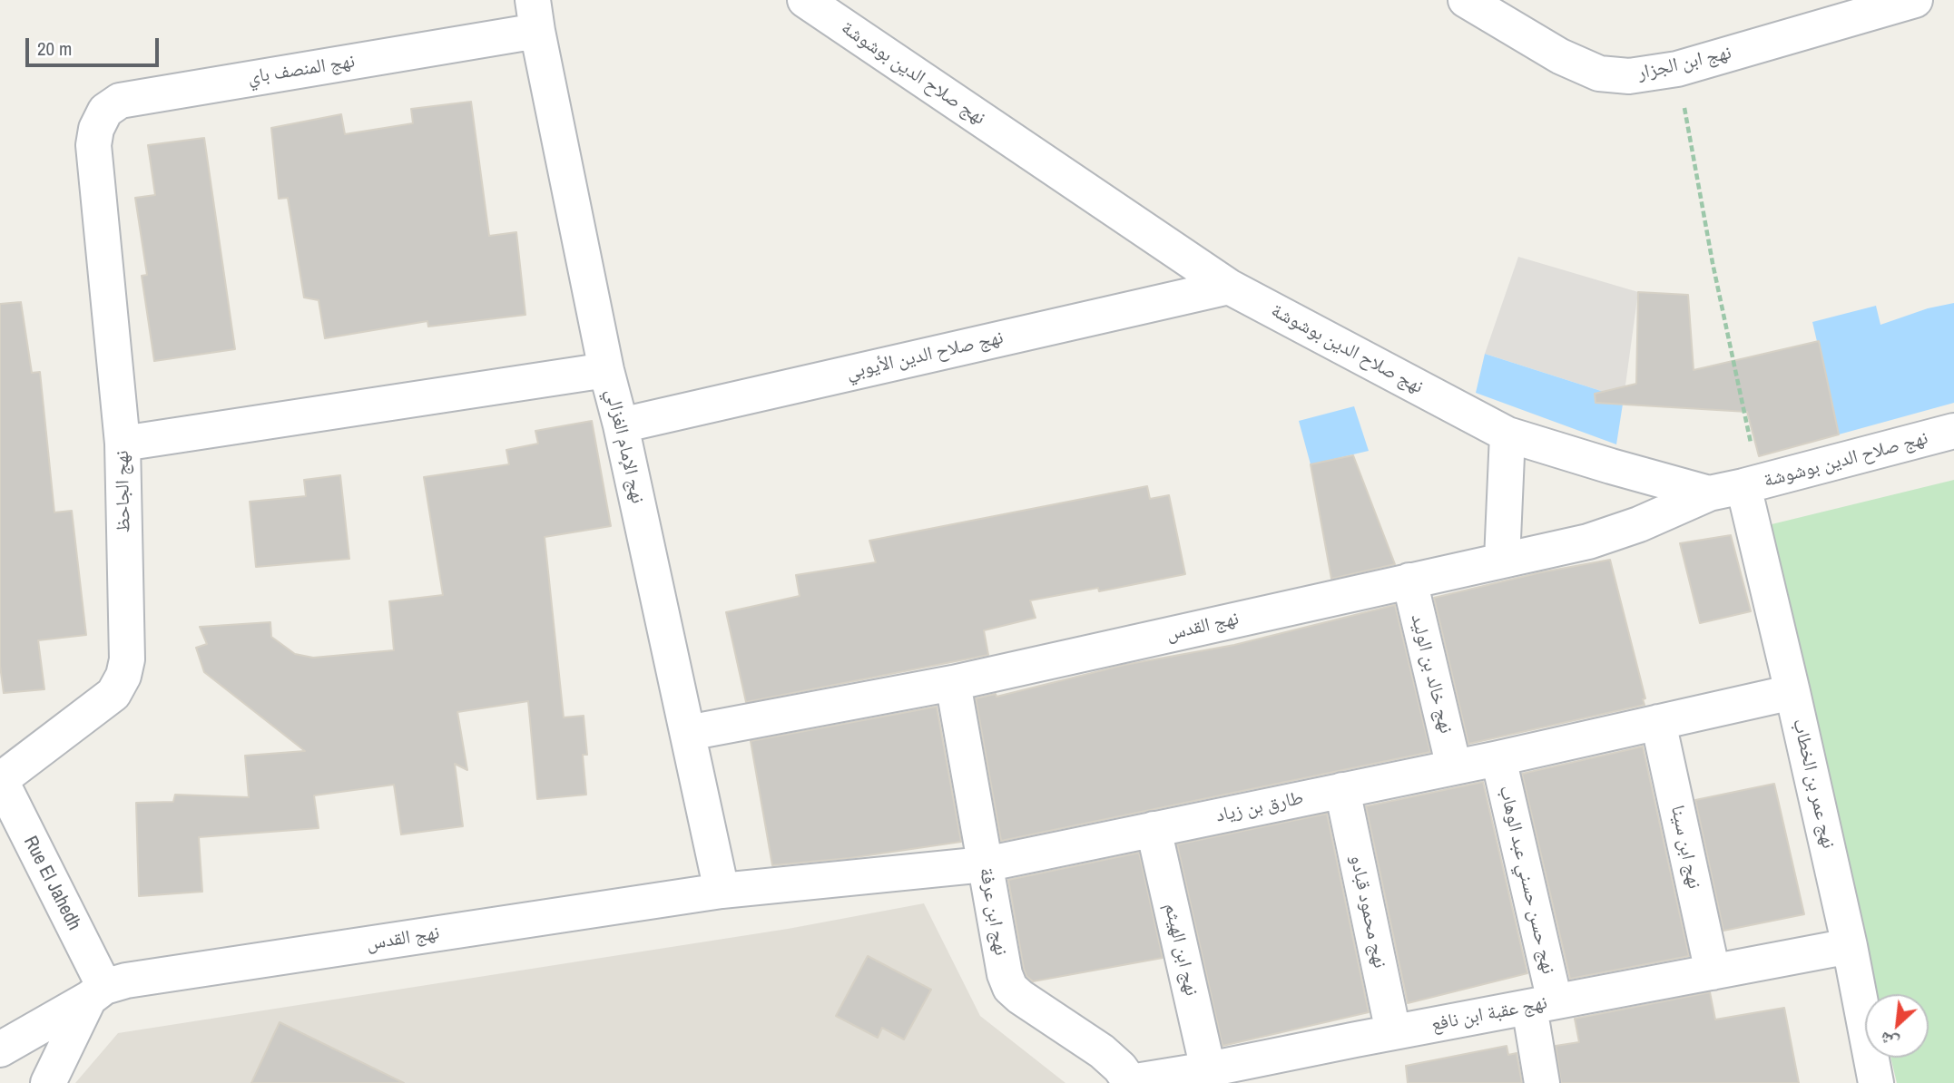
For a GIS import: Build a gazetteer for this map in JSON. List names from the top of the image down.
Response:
{
  "streets": {
    "street": [
      "نهج ابن الجزار",
      "نهج المنصف باي",
      "نهج صلاح الدين بوشوشة",
      "نهج صلاح الدين الأيوبي",
      "نهج الإمام الغزالي",
      "نهج الجاحظ",
      "نهج القدس",
      "نهج خالد بن الوليد",
      "نهج عمر بن الخطاب",
      "طارق بن زياد",
      "نهج ابن سينا",
      "نهج حسن حسني عبد الوهاب",
      "Rue El Jahedh",
      "نهج ابن عرفة",
      "نهج محمود قبادو",
      "نهج ابن الهيثم",
      "نهج عقبة ابن نافع"
    ]
  },
  "crossings": [
    ["نهج المنصف باي", "نهج الإمام الغزالي"],
    ["نهج المنصف باي", "نهج الجاحظ"],
    ["نهج صلاح الدين بوشوشة", "نهج صلاح الدين الأيوبي"],
    ["نهج صلاح الدين بوشوشة", "نهج القدس"],
    ["نهج صلاح الدين بوشوشة", "نهج عمر بن الخطاب"],
    ["نهج صلاح الدين الأيوبي", "نهج الإمام الغزالي"],
    ["نهج الإمام الغزالي", "نهج القدس"],
    ["نهج الإمام الغزالي", "طارق بن زياد"],
    ["نهج الجاحظ", "Rue El Jahedh"],
    ["نهج القدس", "نهج خالد بن الوليد"],
    ["نهج القدس", "طارق بن زياد"],
    ["نهج القدس", "Rue El Jahedh"],
    ["نهج القدس", "نهج ابن عرفة"],
    ["نهج خالد بن الوليد", "طارق بن زياد"],
    ["نهج عمر بن الخطاب", "طارق بن زياد"],
    ["نهج عمر بن الخطاب", "نهج عقبة ابن نافع"],
    ["طارق بن زياد", "نهج ابن سينا"],
    ["طارق بن زياد", "نهج حسن حسني عبد الوهاب"],
    ["طارق بن زياد", "نهج ابن عرفة"],
    ["طارق بن زياد", "نهج محمود قبادو"],
    ["طارق بن زياد", "نهج ابن الهيثم"],
    ["نهج ابن سينا", "نهج عقبة ابن نافع"],
    ["نهج حسن حسني عبد الوهاب", "نهج عقبة ابن نافع"],
    ["نهج ابن عرفة", "نهج عقبة ابن نافع"],
    ["نهج محمود قبادو", "نهج عقبة ابن نافع"],
    ["نهج ابن الهيثم", "نهج عقبة ابن نافع"]
  ],
  "scale_bar": "20 m",
  "north": "bottom left"
}
